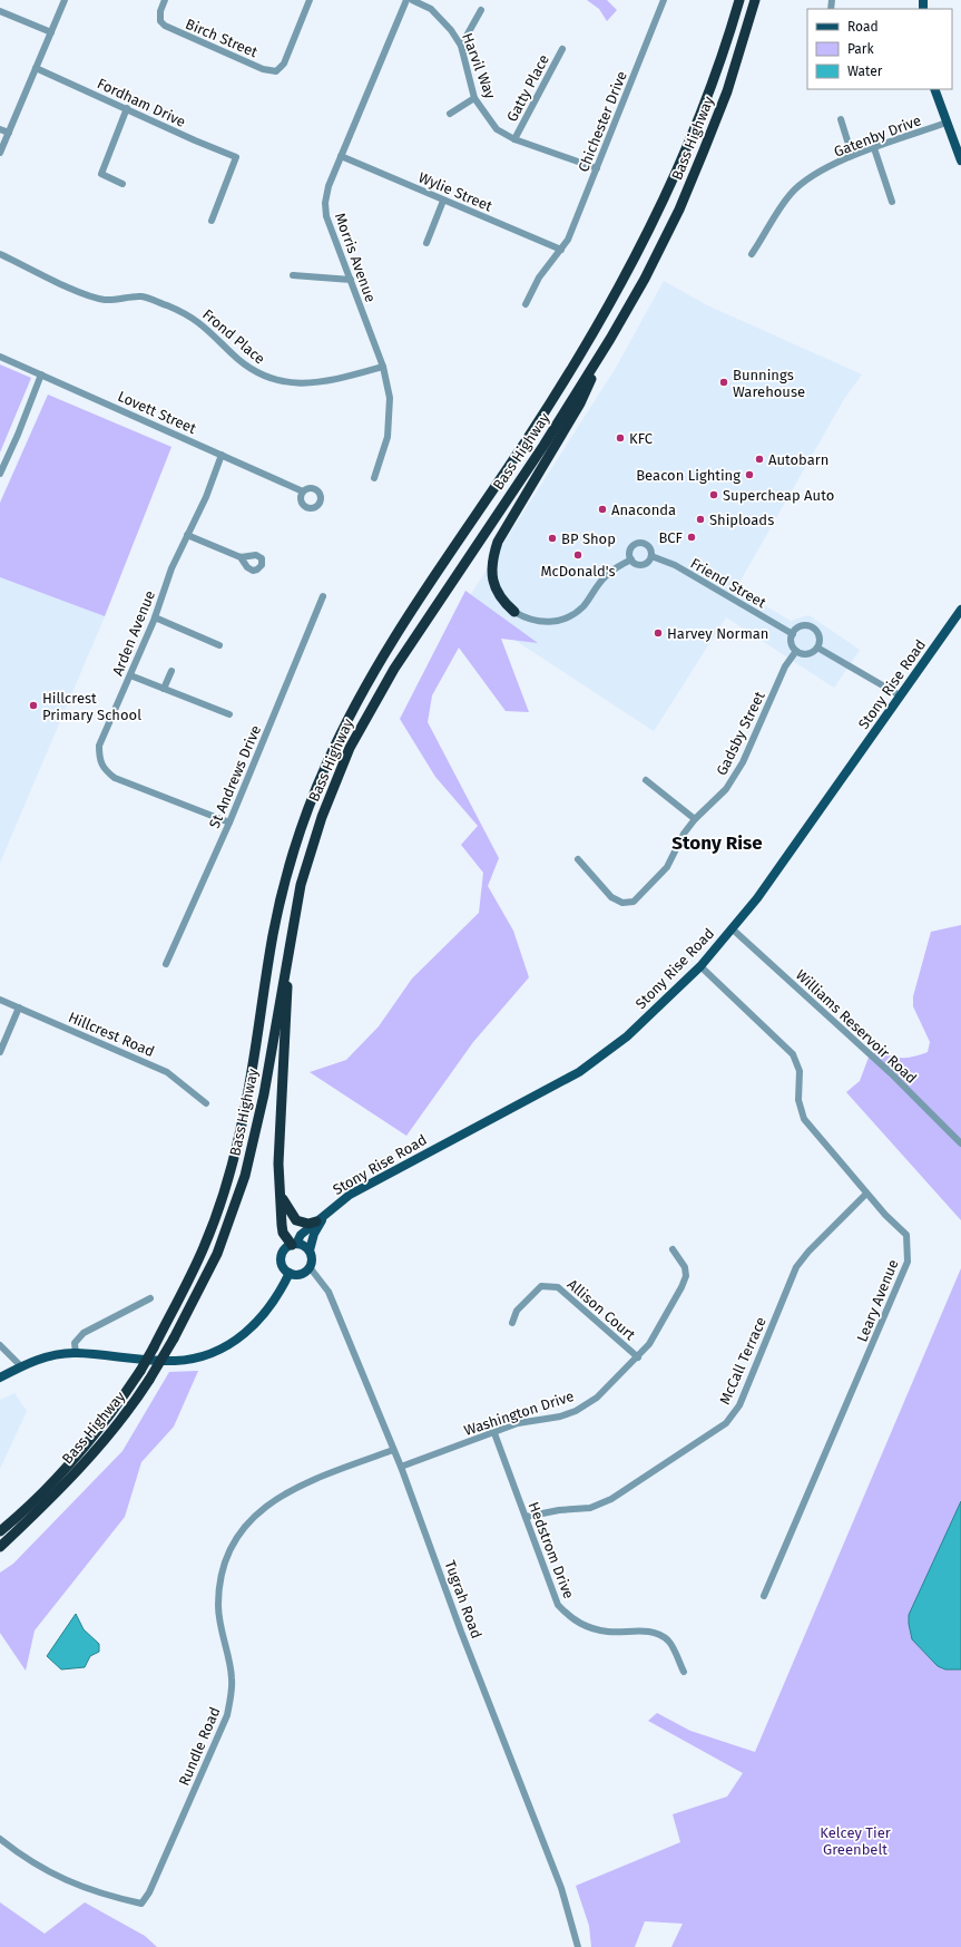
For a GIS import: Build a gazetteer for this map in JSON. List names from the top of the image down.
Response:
{
  "streets": {
    "highway": ["Bass Highway"],
    "main road": ["Stony Rise Road"],
    "street": [
      "Birch Street",
      "Harvil Way",
      "Gatty Place",
      "Fordham Drive",
      "Chichester Drive",
      "Gatenby Drive",
      "Wylie Street",
      "Morris Avenue",
      "Frond Place",
      "Lovett Street",
      "Friend Street",
      "Arden Avenue",
      "Gadsby Street",
      "St Andrews Drive",
      "Williams Reservoir Road",
      "Hillcrest Road",
      "Leary Avenue",
      "Allison Court",
      "McCall Terrace",
      "Washington Drive",
      "Hedstrom Drive",
      "Tugrah Road",
      "Rundle Road"
    ]
  },
  "crossings": [
    ["Harvil Way", "Gatty Place"],
    ["Harvil Way", "Chichester Drive"],
    ["Chichester Drive", "Wylie Street"],
    ["Wylie Street", "Morris Avenue"],
    ["Morris Avenue", "Frond Place"],
    ["Lovett Street", "Arden Avenue"],
    ["Friend Street", "Gadsby Street"],
    ["Arden Avenue", "St Andrews Drive"],
    ["Stony Rise Road", "Williams Reservoir Road"],
    ["Stony Rise Road", "Leary Avenue"],
    ["Stony Rise Road", "Tugrah Road"],
    ["Leary Avenue", "McCall Terrace"],
    ["Allison Court", "Washington Drive"],
    ["McCall Terrace", "Hedstrom Drive"],
    ["Washington Drive", "Hedstrom Drive"],
    ["Washington Drive", "Tugrah Road"],
    ["Tugrah Road", "Rundle Road"]
  ],
  "districts": ["Stony Rise"],
  "parks": ["Kelcey Tier Greenbelt"],
  "places": [
    "Bunnings Warehouse",
    "KFC",
    "Autobarn",
    "Beacon Lighting",
    "Supercheap Auto",
    "Anaconda",
    "Shiploads",
    "BCF",
    "BP Shop",
    "McDonald's",
    "Harvey Norman",
    "Hillcrest Primary School"
  ],
  "legend": ["Road", "Park", "Water"]
}
